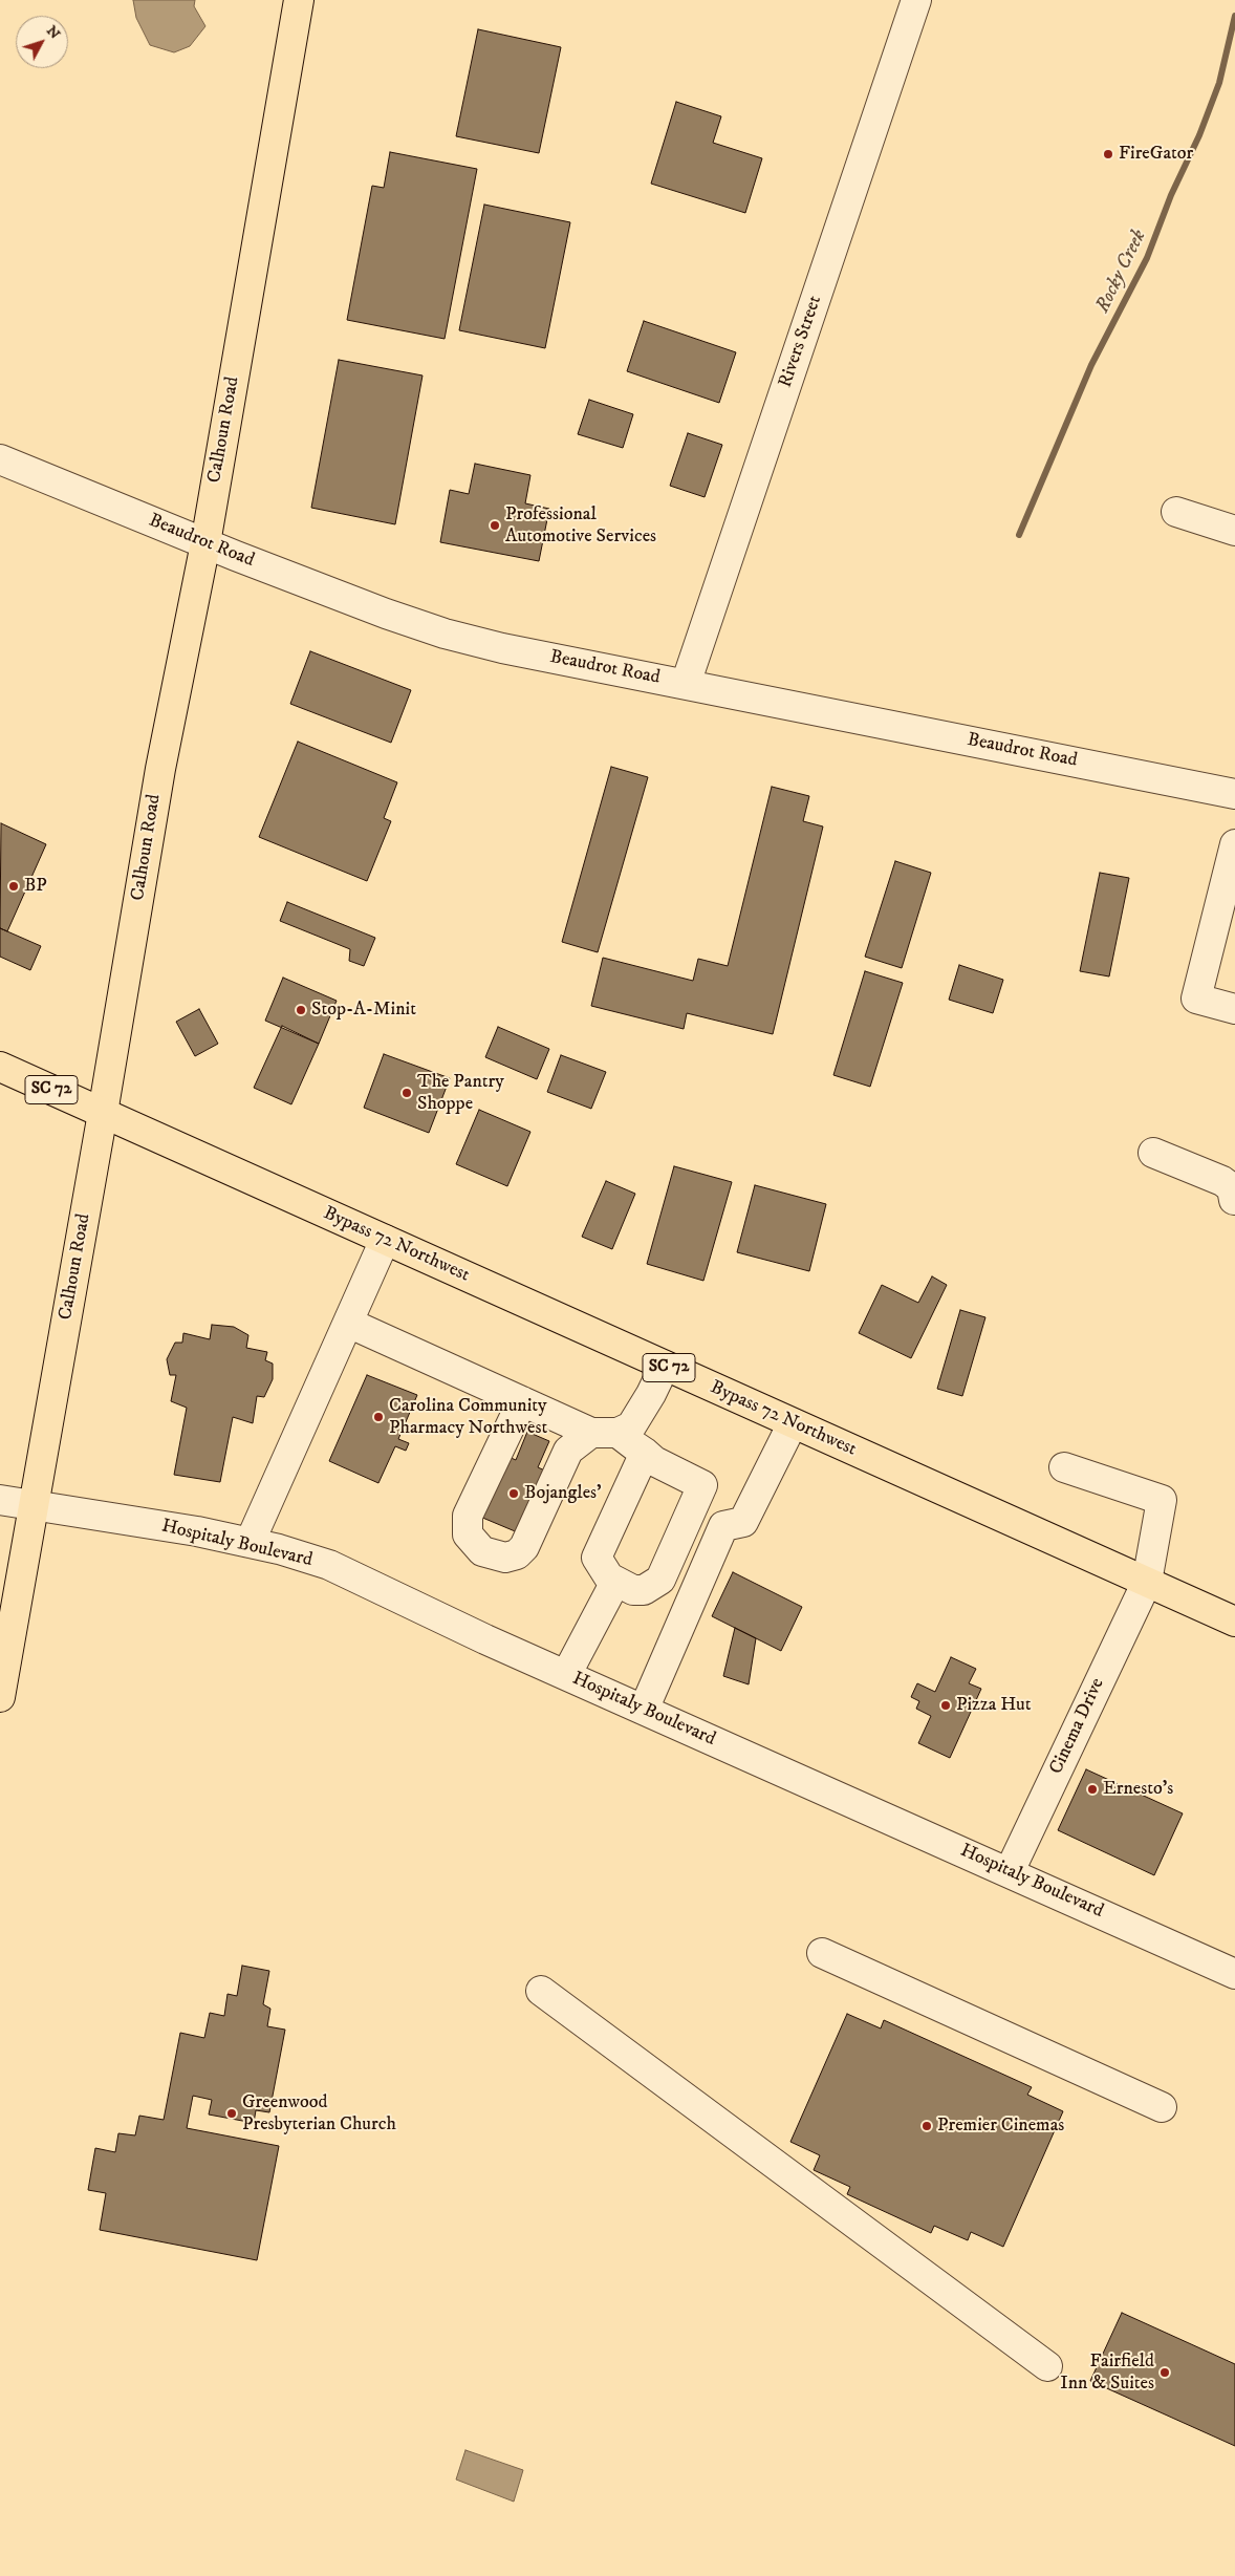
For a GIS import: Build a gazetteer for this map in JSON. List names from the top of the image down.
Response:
{
  "streets": {
    "main road": ["Calhoun Road", "SC 72", "Bypass 72 Northwest"],
    "street": [
      "Rivers Street",
      "Beaudrot Road",
      "Hospitaly Boulevard",
      "Cinema Drive"
    ]
  },
  "crossings": [
    ["Rivers Street", "Beaudrot Road"],
    ["Calhoun Road", "Beaudrot Road"],
    ["Calhoun Road", "SC 72"],
    ["Calhoun Road", "Bypass 72 Northwest"],
    ["Calhoun Road", "Hospitaly Boulevard"],
    ["SC 72", "Bypass 72 Northwest"],
    ["Bypass 72 Northwest", "Cinema Drive"],
    ["Hospitaly Boulevard", "Cinema Drive"]
  ],
  "water": ["Rocky Creek"],
  "places": [
    "FireGator",
    "Professional Automotive Services",
    "BP",
    "Stop-A-Minit",
    "The Pantry Shoppe",
    "Carolina Community Pharmacy Northwest",
    "Bojangles'",
    "Pizza Hut",
    "Ernesto's",
    "Greenwood Presbyterian Church",
    "Premier Cinemas",
    "Fairfield Inn & Suites"
  ],
  "north": "top right"
}
